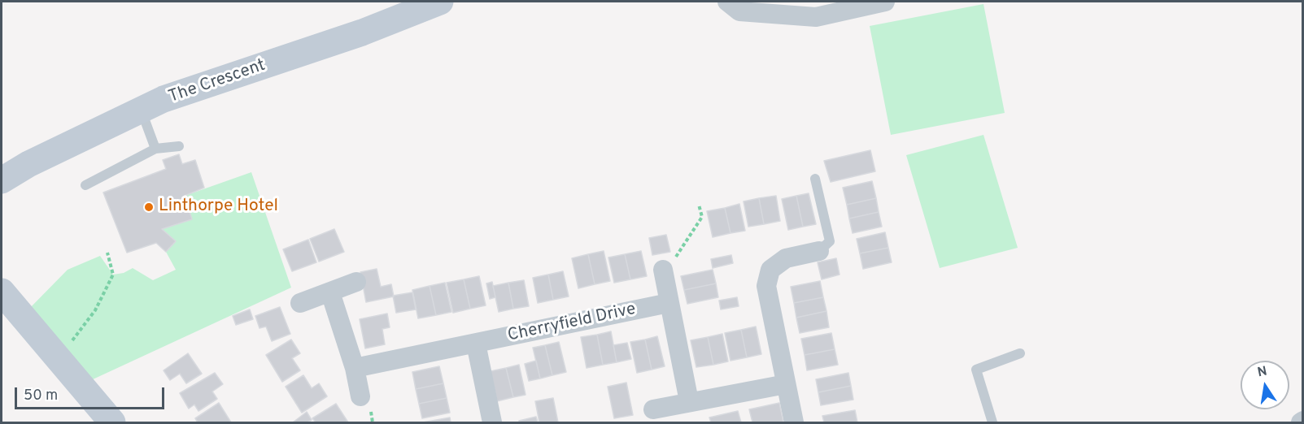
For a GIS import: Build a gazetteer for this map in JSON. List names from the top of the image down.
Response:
{
  "streets": {
    "street": ["The Crescent", "Cherryfield Drive"]
  },
  "places": ["Linthorpe Hotel"],
  "scale_bar": "50 m",
  "north": "top"
}
